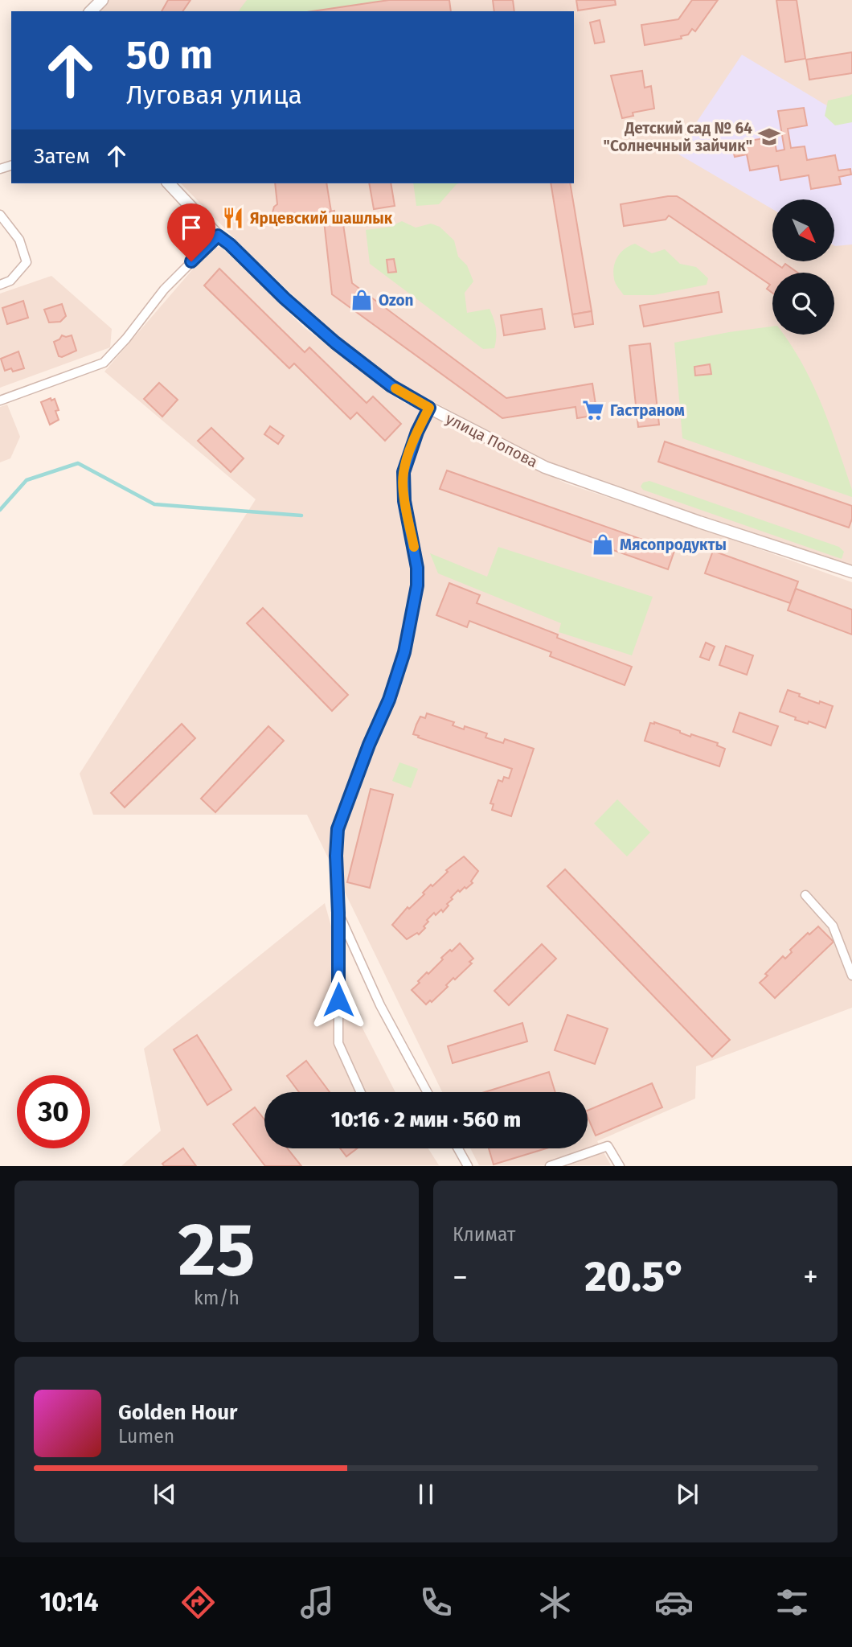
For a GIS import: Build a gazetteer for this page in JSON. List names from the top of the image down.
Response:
{
  "streets": {
    "street": ["улица Попова"]
  },
  "places": {
    "school or university": ["Детский сад № 64 \"Солнечный зайчик\""],
    "restaurant": ["Ярцевский шашлык"],
    "shop": ["Ozon", "Мясопродукты"],
    "supermarket": ["Гастраном"]
  },
  "north": "bottom right",
  "page": {
    "turn": ["50 m", "Луговая улица"],
    "then": "Затем",
    "limit": "30",
    "trip": "10:16 · 2 мин · 560 m",
    "tile": [
      ["25", "km/h"],
      "Климат"
    ],
    "heat": ["−", "20.5°", "+"],
    "song": ["Golden Hour", "Lumen"],
    "tabs": "10:14"
  }
}
